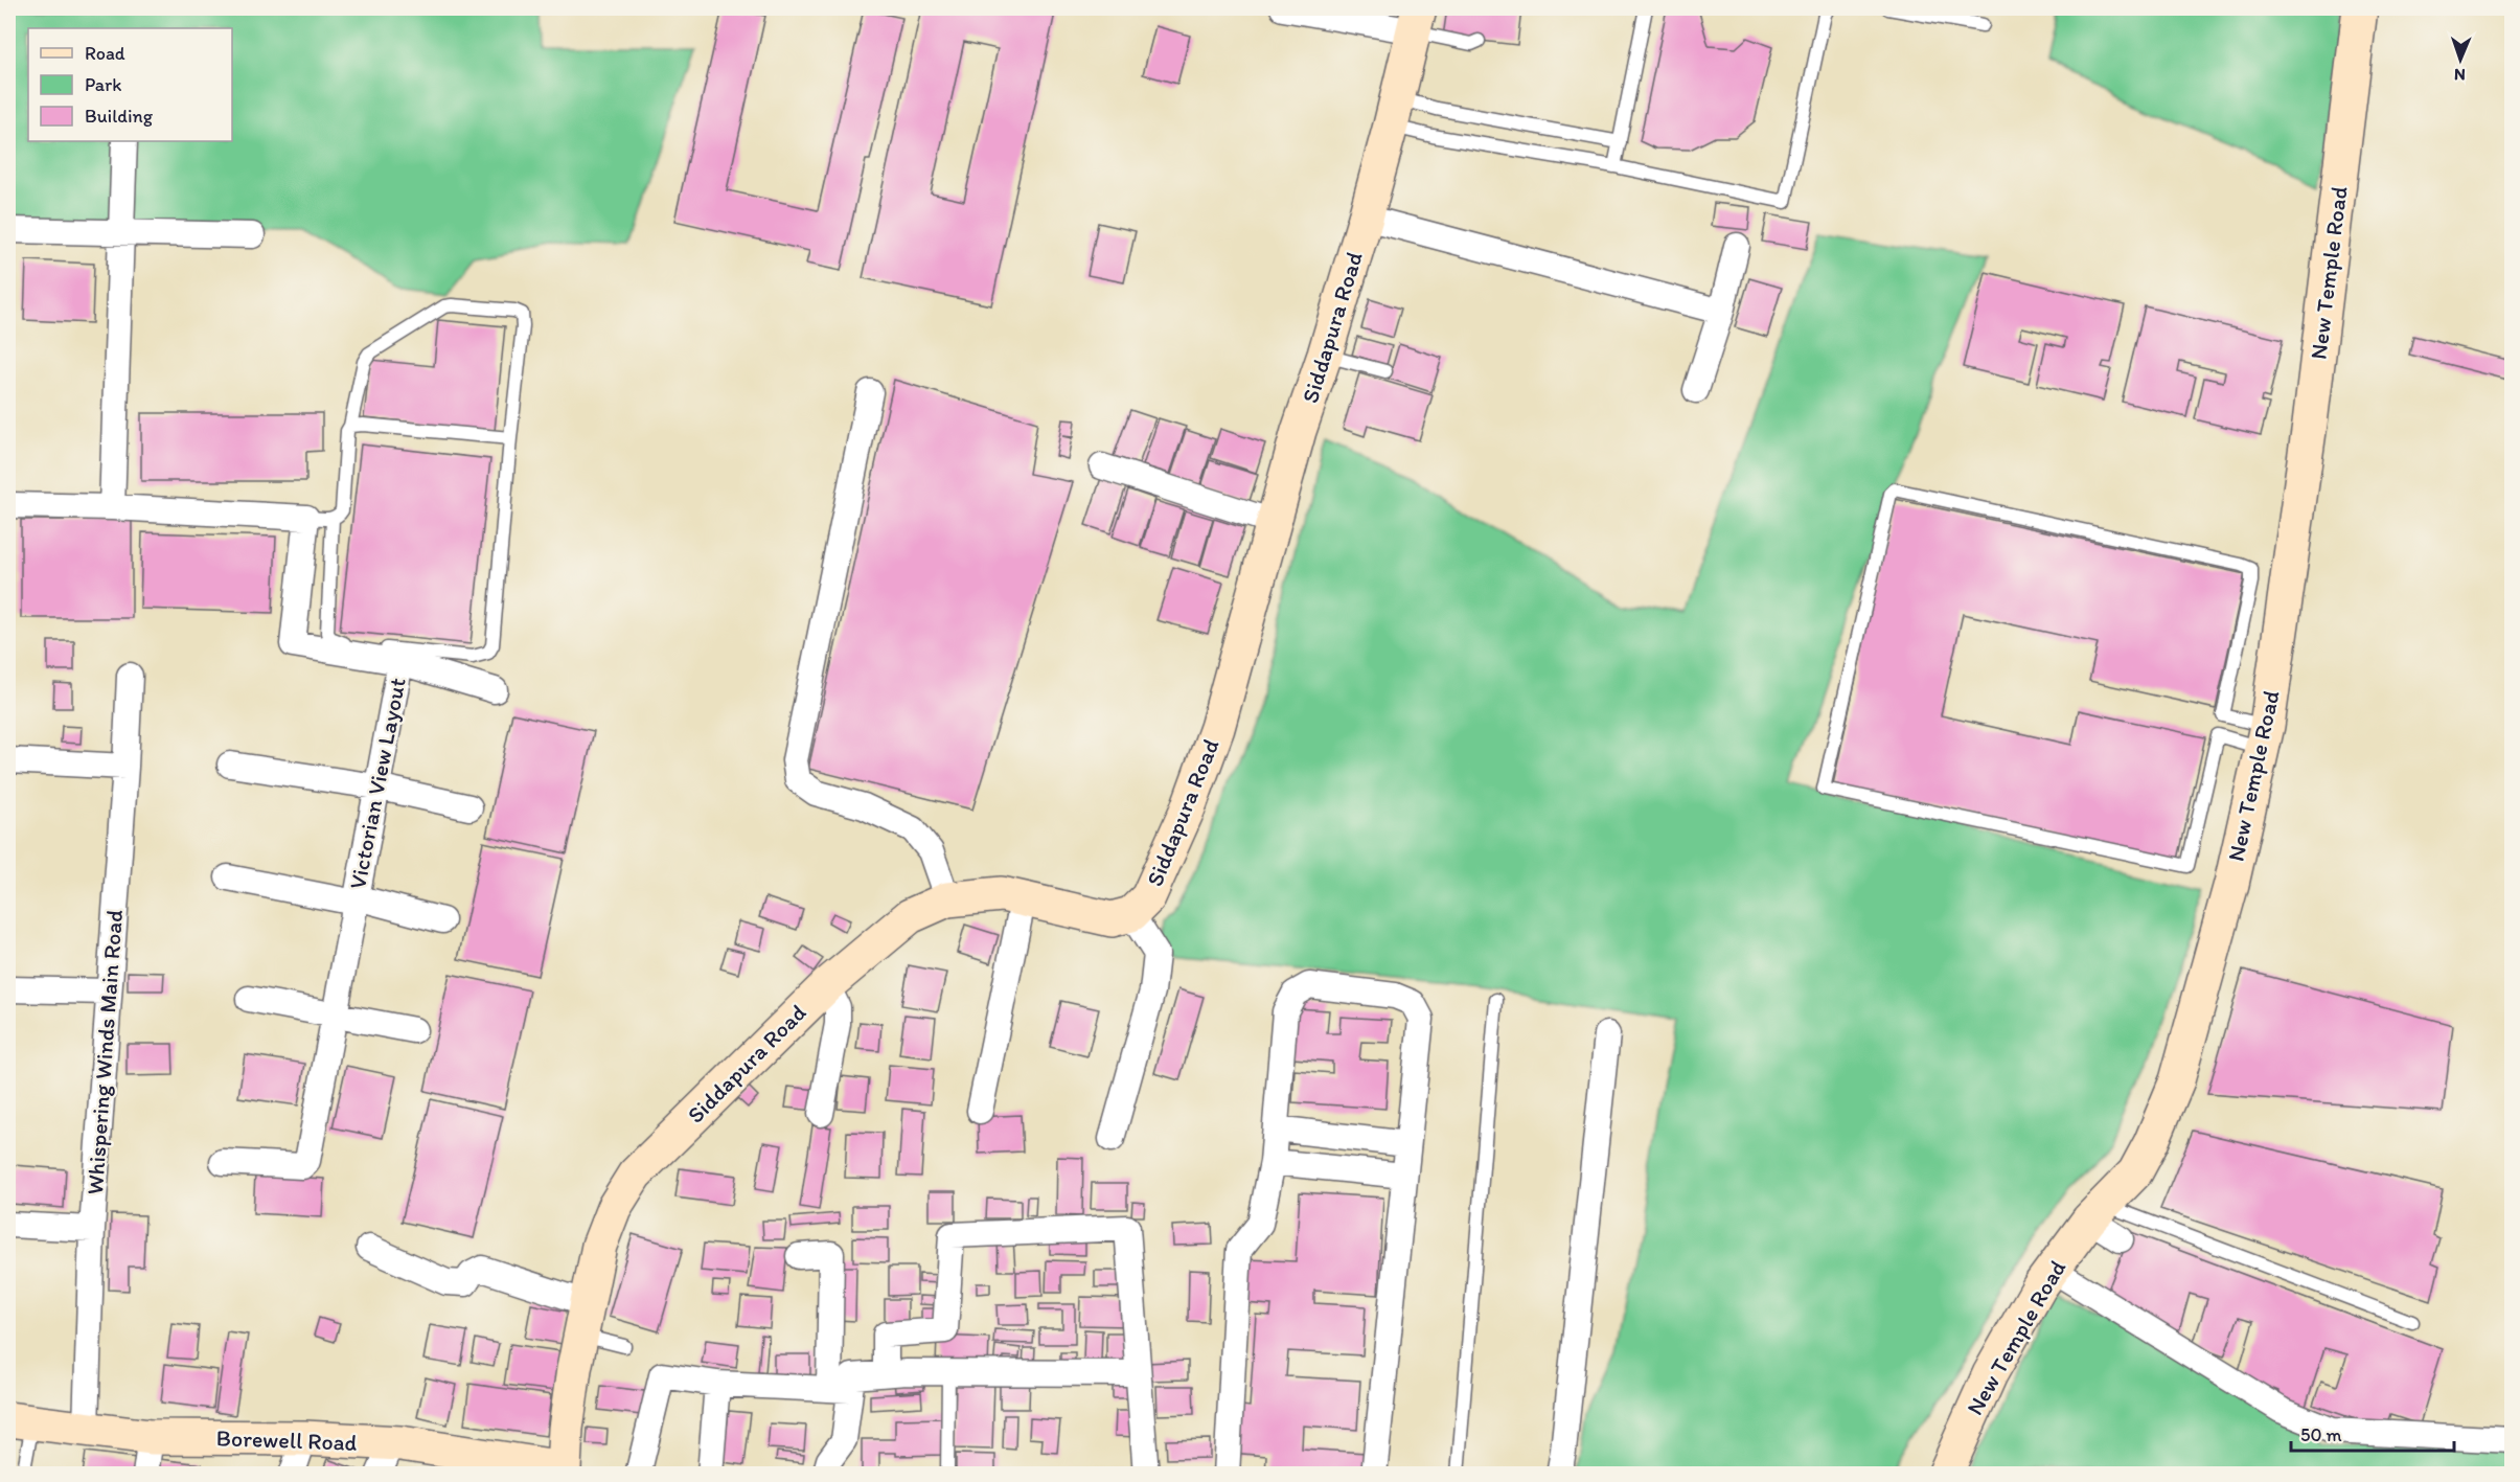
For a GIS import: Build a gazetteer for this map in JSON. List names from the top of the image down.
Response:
{
  "streets": {
    "street": [
      "New Temple Road",
      "Siddapura Road",
      "Victorian View Layout",
      "Whispering Winds Main Road",
      "Borewell Road"
    ]
  },
  "crossings": [
    ["Siddapura Road", "Borewell Road"],
    ["Whispering Winds Main Road", "Borewell Road"]
  ],
  "legend": ["Road", "Park", "Building"],
  "scale_bar": "50 m",
  "north": "bottom"
}
